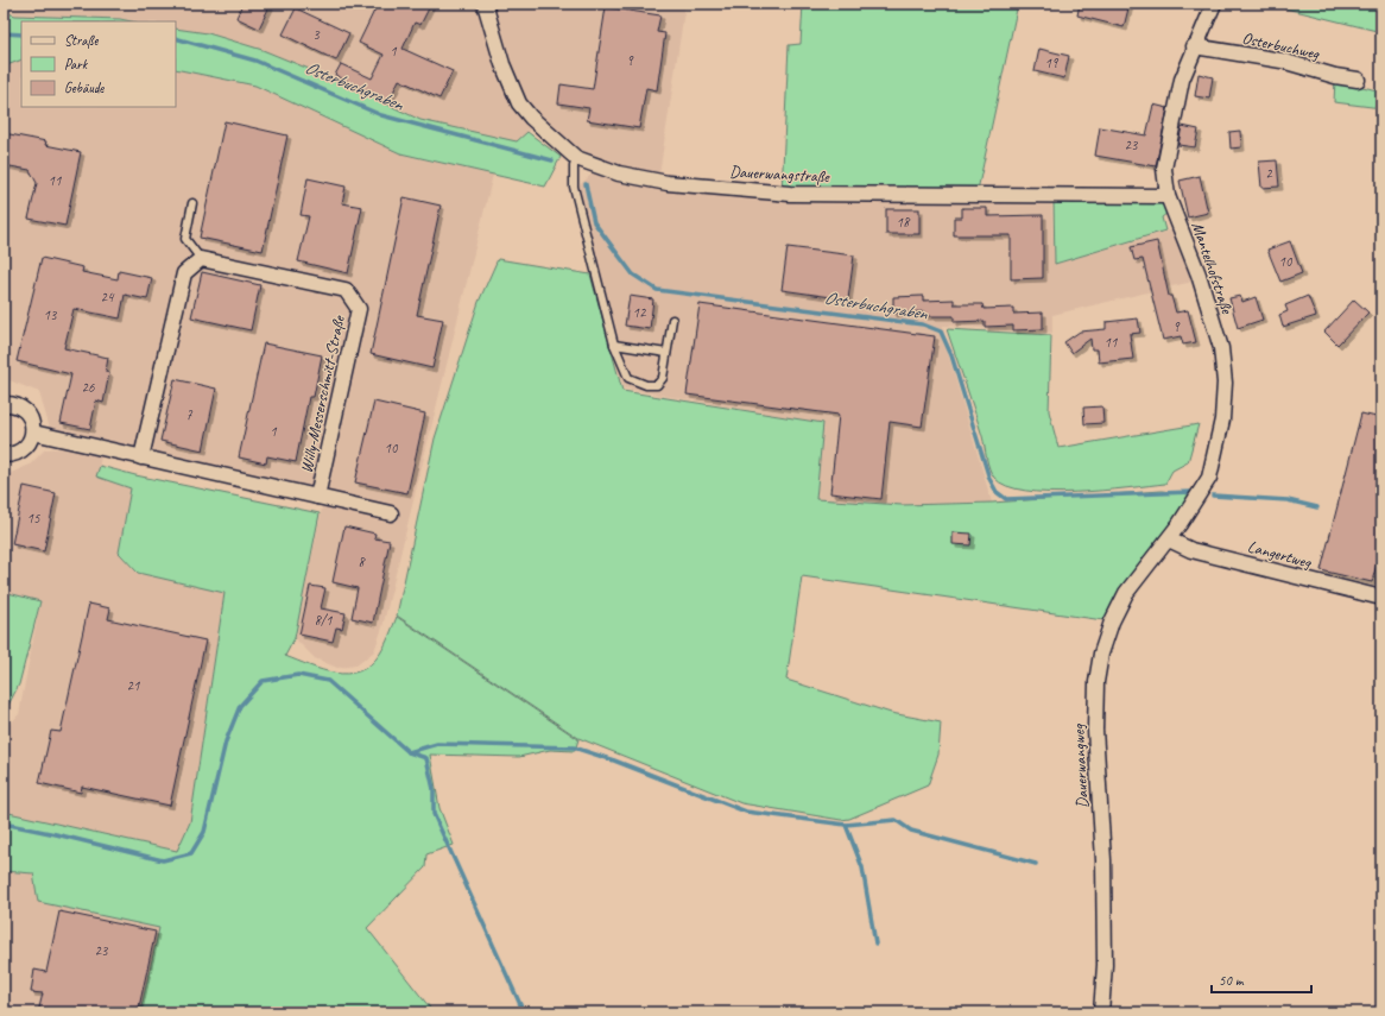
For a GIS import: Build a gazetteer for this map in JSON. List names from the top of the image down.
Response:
{
  "streets": {
    "street": [
      "Osterbuchweg",
      "Dauerwangstraße",
      "Mantelhofstraße",
      "Willy-Messerschmitt-Straße",
      "Langertweg",
      "Dauerwangweg"
    ]
  },
  "crossings": [
    ["Osterbuchweg", "Mantelhofstraße"],
    ["Dauerwangstraße", "Mantelhofstraße"],
    ["Mantelhofstraße", "Langertweg"],
    ["Mantelhofstraße", "Dauerwangweg"],
    ["Langertweg", "Dauerwangweg"]
  ],
  "water": ["Osterbuchgraben"],
  "house_numbers": [
    "3",
    "1",
    "9",
    "19",
    "23",
    "2",
    "11",
    "18",
    "10",
    "24",
    "12",
    "13",
    "9",
    "11",
    "26",
    "7",
    "1",
    "10",
    "15",
    "8",
    "8/1",
    "21",
    "23"
  ],
  "legend": ["Straße", "Park", "Gebäude"],
  "scale_bar": "50 m"
}
